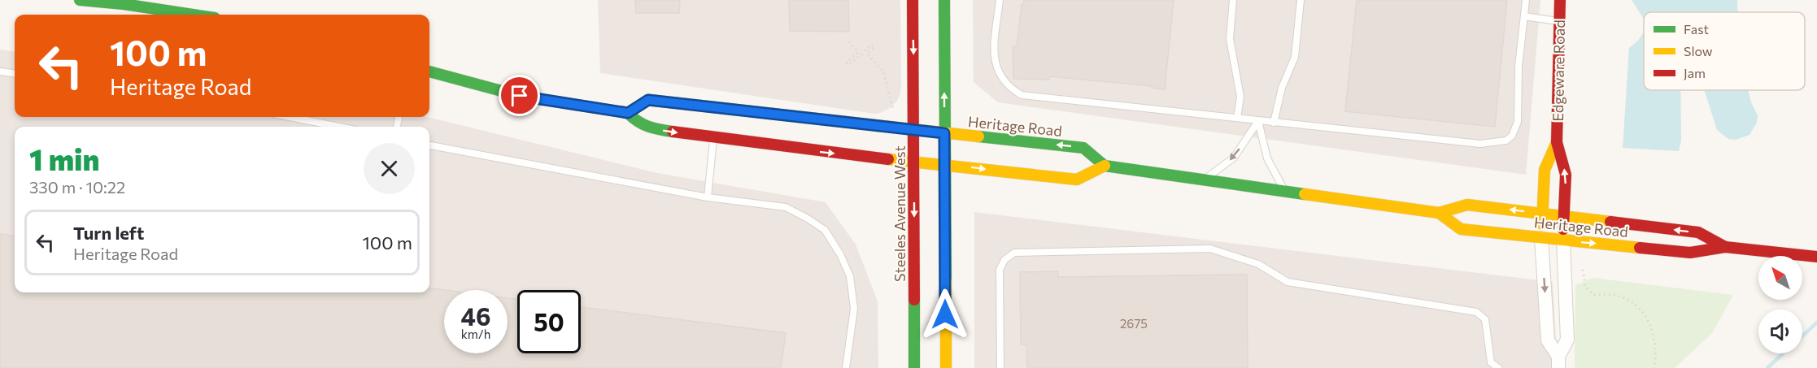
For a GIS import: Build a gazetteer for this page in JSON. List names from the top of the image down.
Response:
{
  "streets": {
    "main road": ["Edgeware Road", "Heritage Road", "Steeles Avenue West"]
  },
  "crossings": [
    ["Edgeware Road", "Heritage Road"],
    ["Heritage Road", "Steeles Avenue West"]
  ],
  "house_numbers": ["2675"],
  "legend": ["Fast", "Slow", "Jam"],
  "north": "top left",
  "page": {
    "turn": ["100 m", "Heritage Road"],
    "heading": ["1 min", "330 m · 10:22"],
    "list": [
      {
        "name": "Turn left",
        "note": "Heritage Road",
        "value": "100 m"
      }
    ],
    "speed": "46 km/h",
    "limit": "50"
  }
}
